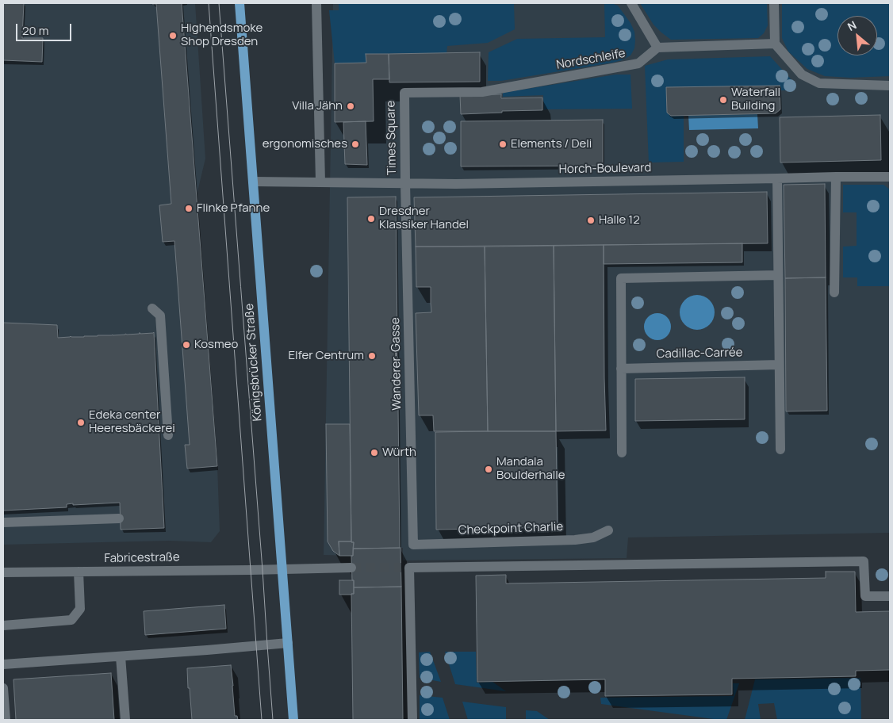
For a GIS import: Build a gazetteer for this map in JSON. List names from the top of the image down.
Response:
{
  "streets": {
    "main road": ["Königsbrücker Straße"],
    "street": [
      "Nordschleife",
      "Times Square",
      "Horch-Boulevard",
      "Cadillac-Carrée",
      "Wanderer-Gasse",
      "Checkpoint Charlie",
      "Fabricestraße"
    ]
  },
  "crossings": [
    ["Nordschleife", "Times Square"],
    ["Times Square", "Horch-Boulevard"],
    ["Times Square", "Wanderer-Gasse"],
    ["Horch-Boulevard", "Königsbrücker Straße"],
    ["Horch-Boulevard", "Wanderer-Gasse"],
    ["Königsbrücker Straße", "Fabricestraße"],
    ["Wanderer-Gasse", "Checkpoint Charlie"]
  ],
  "places": [
    "Highendsmoke Shop Dresden",
    "Waterfall Building",
    "Villa Jähn",
    "ergonomisches",
    "Elements / Deli",
    "Flinke Pfanne",
    "Dresdner Klassiker Handel",
    "Halle 12",
    "Kosmeo",
    "Elfer Centrum",
    "Edeka center Heeresbäckerei",
    "Würth",
    "Mandala Boulderhalle"
  ],
  "scale_bar": "20 m",
  "north": "top left"
}
